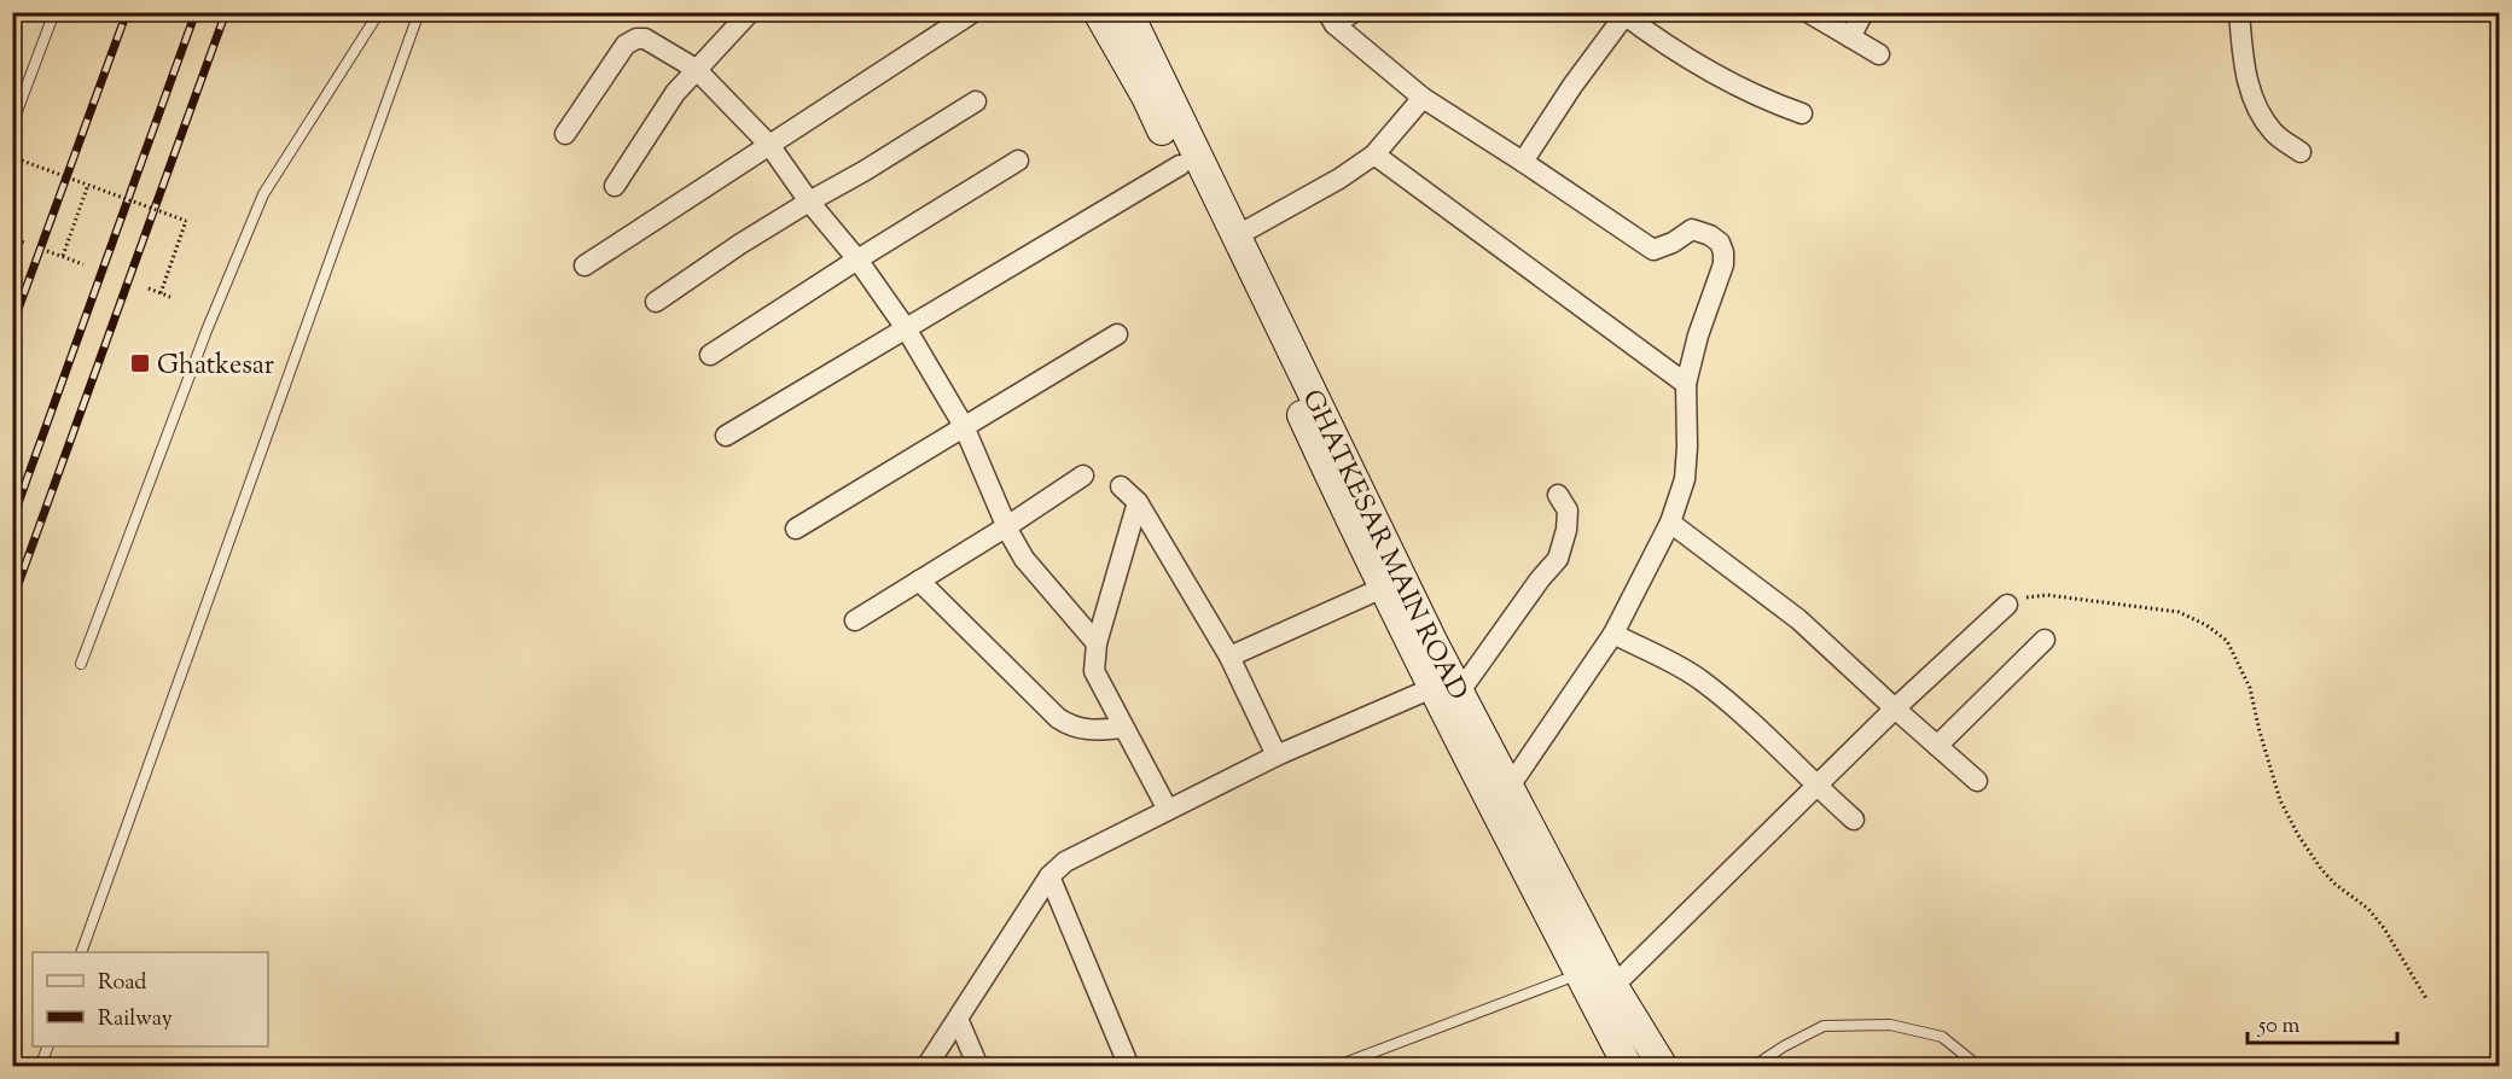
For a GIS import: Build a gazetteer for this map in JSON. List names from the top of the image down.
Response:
{
  "streets": {
    "main road": ["GHATKESAR MAIN ROAD"]
  },
  "places": {
    "transit": ["Ghatkesar"]
  },
  "legend": ["Road", "Railway"],
  "scale_bar": "50 m"
}
